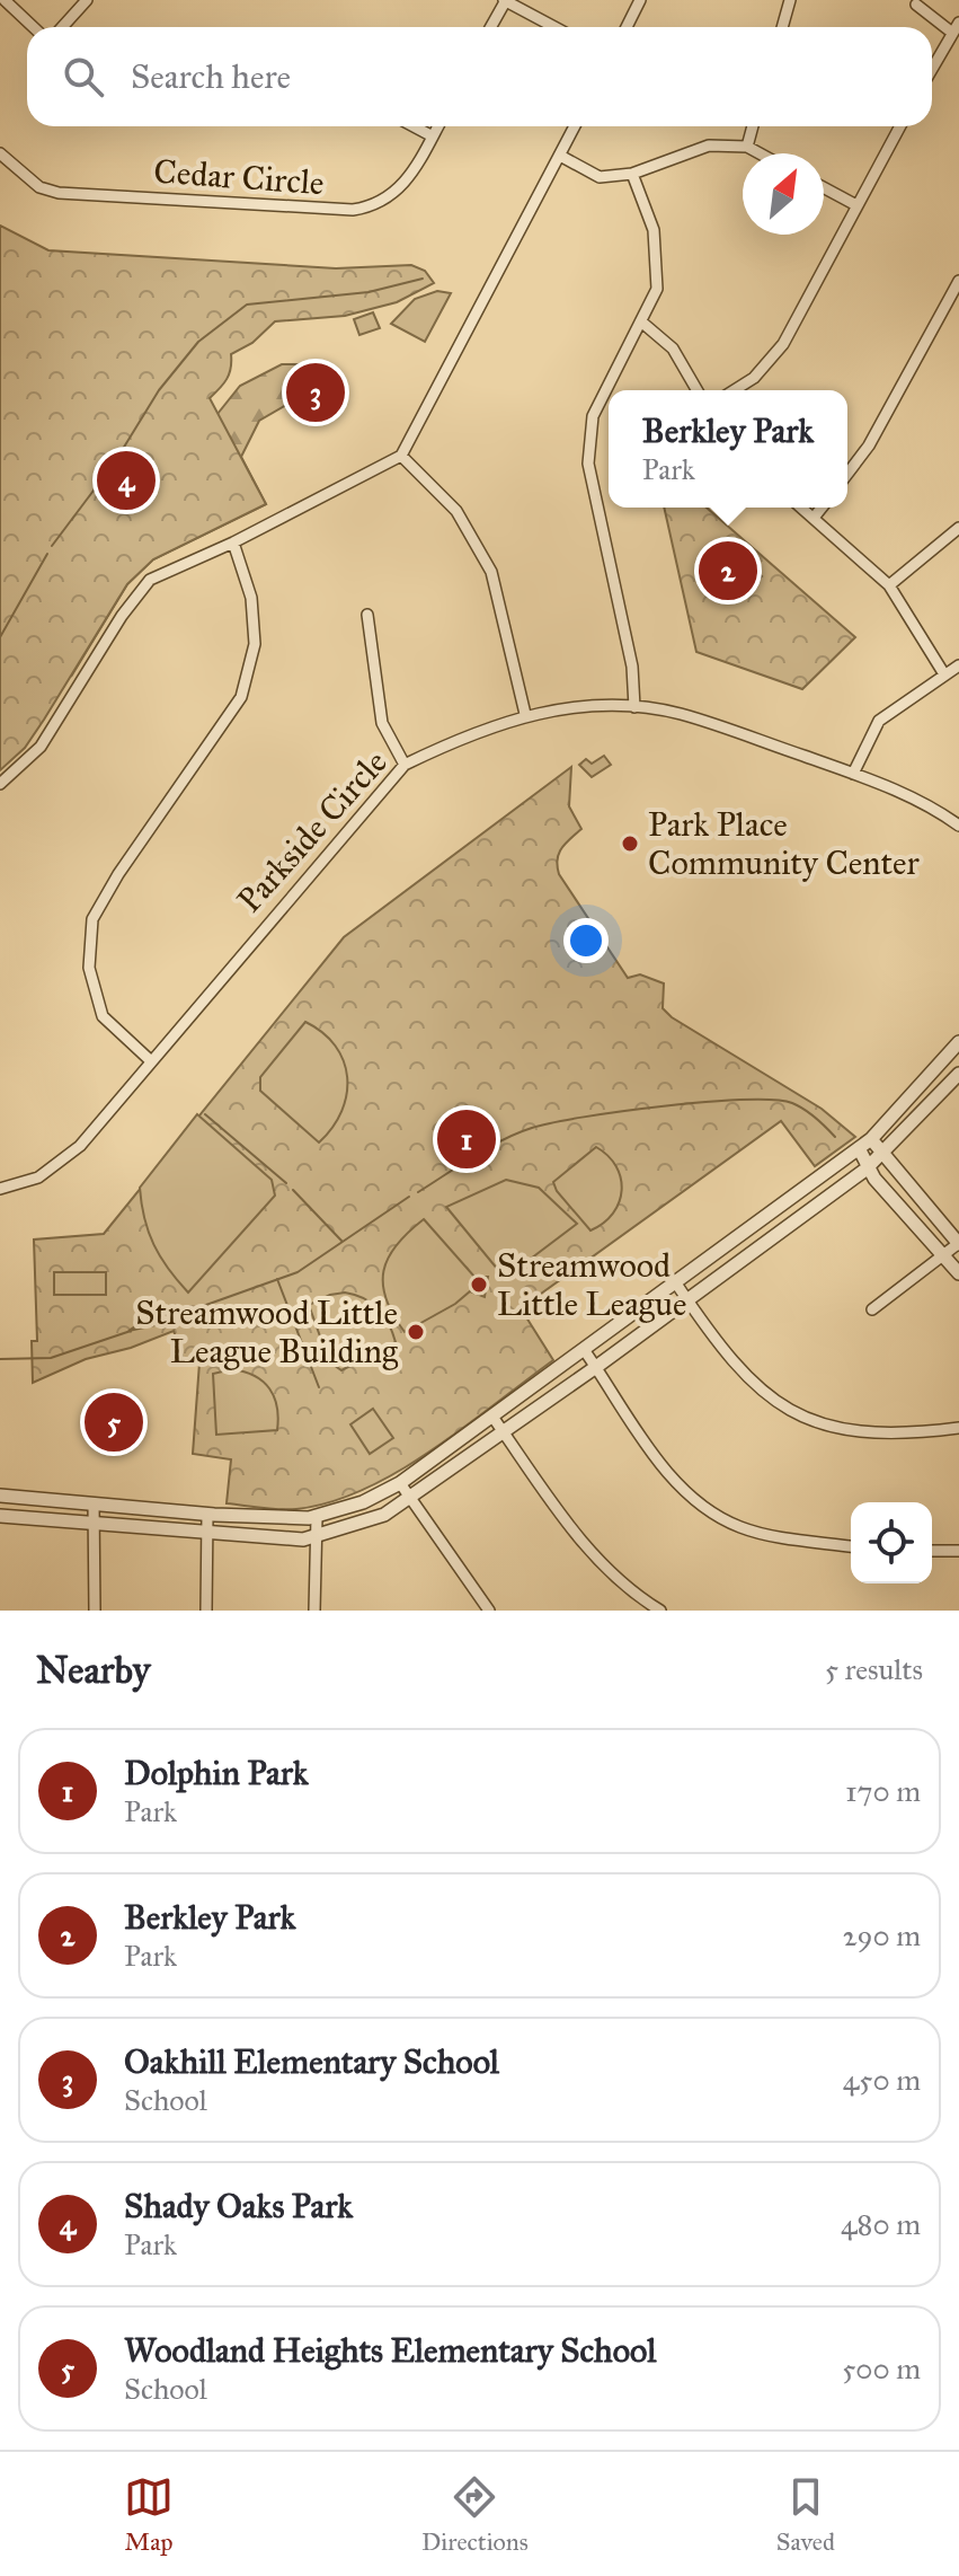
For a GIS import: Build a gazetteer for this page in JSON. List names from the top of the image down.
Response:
{
  "streets": {
    "street": ["Cedar Circle", "Parkside Circle"]
  },
  "places": ["Park Place Community Center", "Streamwood Little League", "Streamwood Little League Building"],
  "north": "top right",
  "page": {
    "search": "Search here",
    "pins": [
      "3",
      "4",
      "2",
      "1",
      "5"
    ],
    "popup": ["Berkley Park", "Park"],
    "heading": ["Nearby", "5 results"],
    "list": [
      {
        "mark": "1",
        "name": "Dolphin Park",
        "note": "Park",
        "value": "170 m"
      },
      {
        "mark": "2",
        "name": "Berkley Park",
        "note": "Park",
        "value": "290 m"
      },
      {
        "mark": "3",
        "name": "Oakhill Elementary School",
        "note": "School",
        "value": "450 m"
      },
      {
        "mark": "4",
        "name": "Shady Oaks Park",
        "note": "Park",
        "value": "480 m"
      },
      {
        "mark": "5",
        "name": "Woodland Heights Elementary School",
        "note": "School",
        "value": "500 m"
      }
    ],
    "nav": ["Map", "Directions", "Saved"]
  }
}
